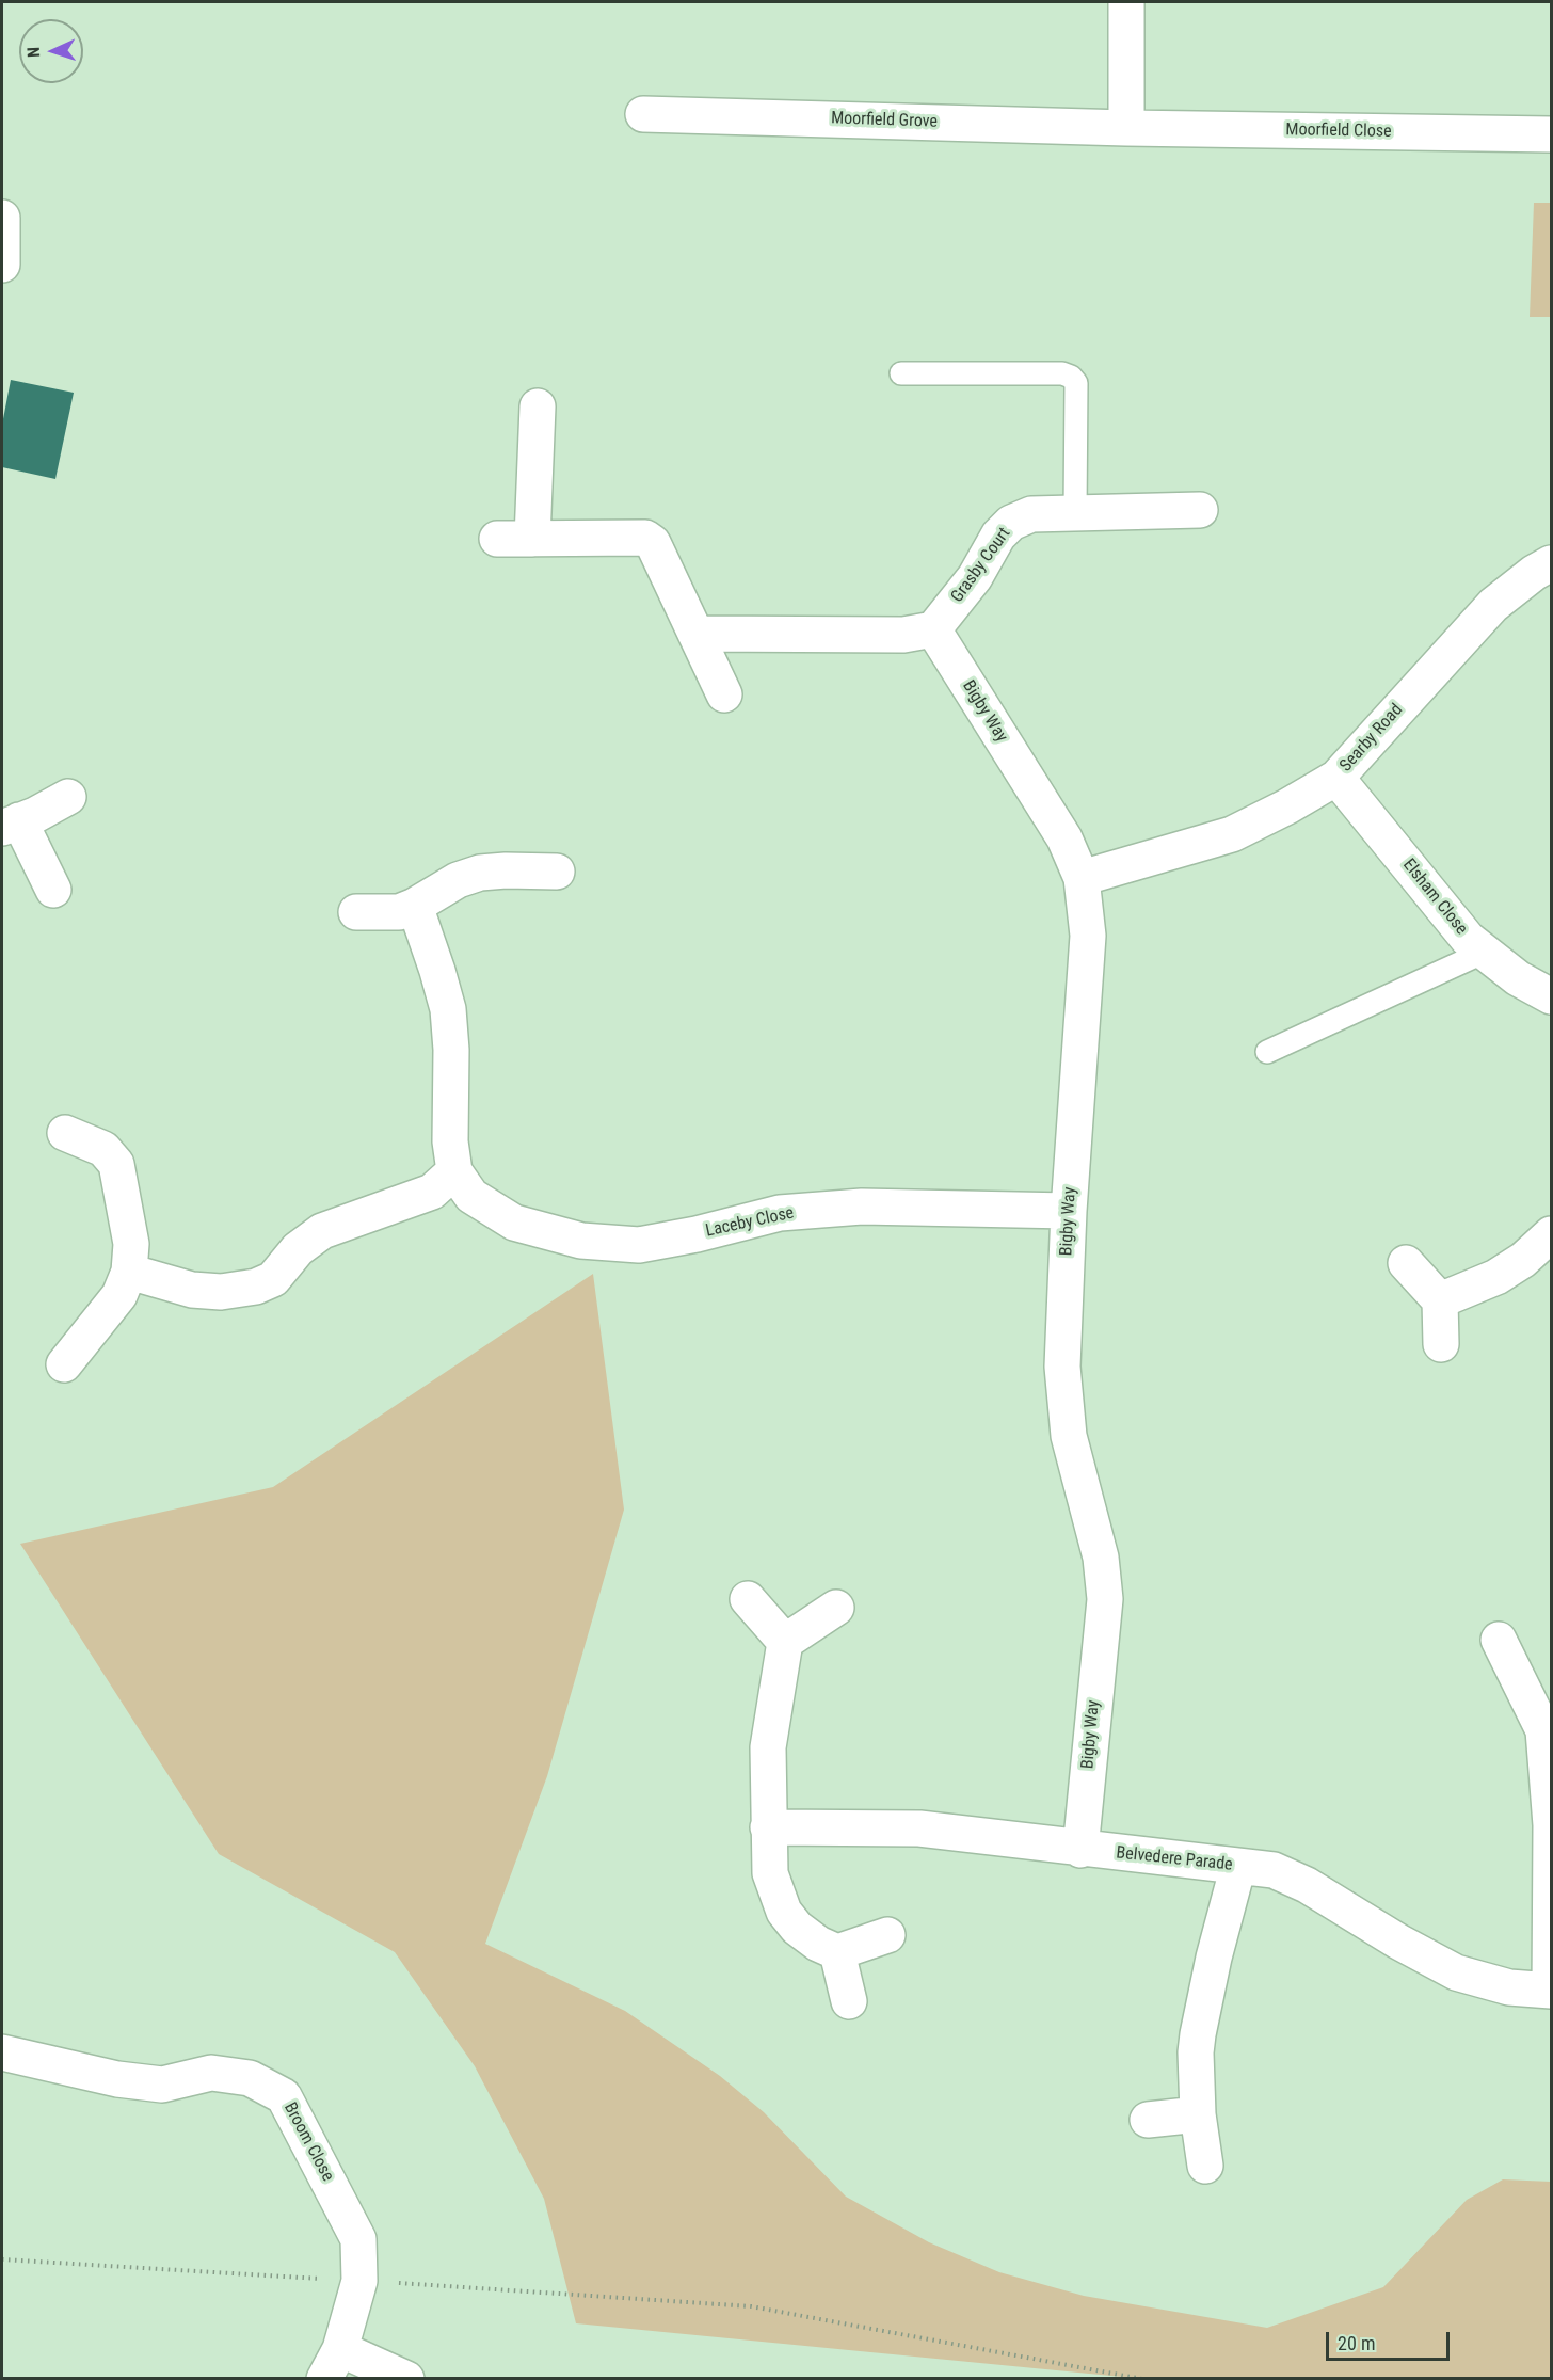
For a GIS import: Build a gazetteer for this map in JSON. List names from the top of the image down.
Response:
{
  "streets": {
    "street": [
      "Moorfield Grove",
      "Moorfield Close",
      "Grasby Court",
      "Bigby Way",
      "Searby Road",
      "Elsham Close",
      "Laceby Close",
      "Belvedere Parade",
      "Broom Close"
    ]
  },
  "crossings": [
    ["Moorfield Grove", "Moorfield Close"],
    ["Grasby Court", "Bigby Way"],
    ["Bigby Way", "Searby Road"],
    ["Bigby Way", "Laceby Close"],
    ["Bigby Way", "Belvedere Parade"],
    ["Searby Road", "Elsham Close"]
  ],
  "scale_bar": "20 m",
  "north": "left"
}
